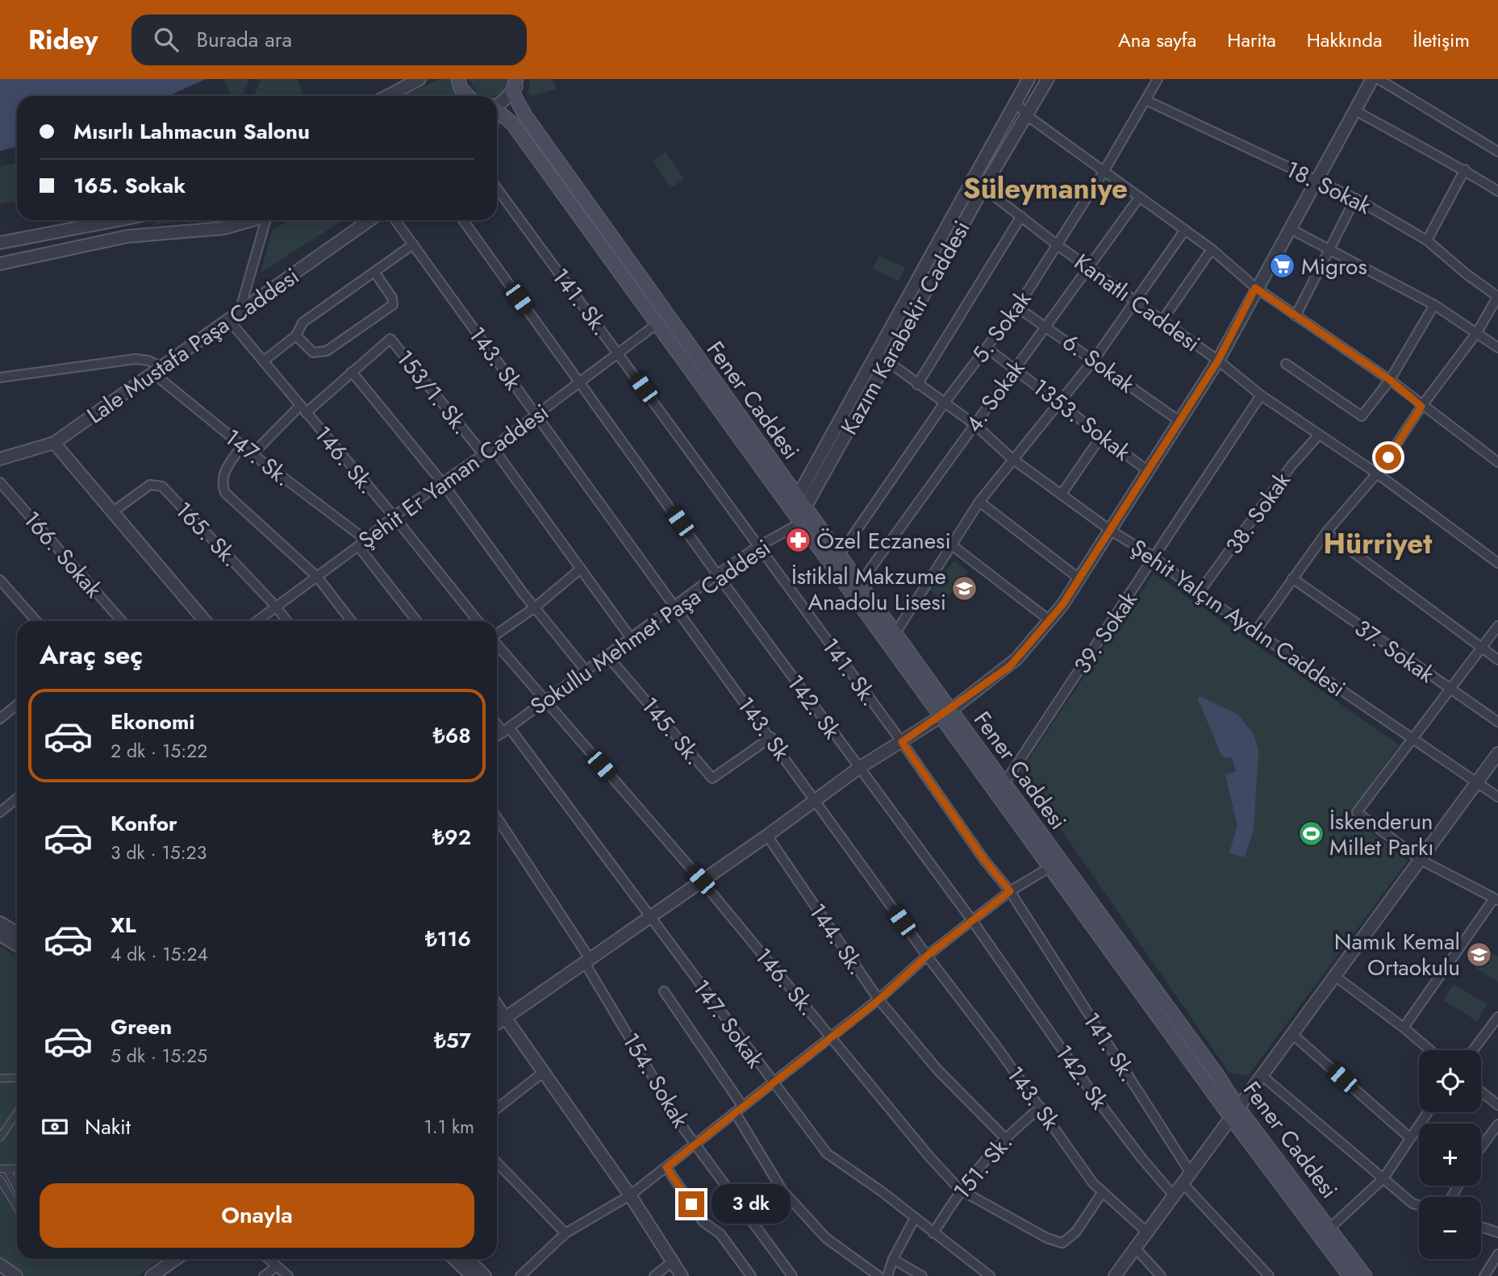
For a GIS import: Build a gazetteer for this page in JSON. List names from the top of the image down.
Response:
{
  "streets": {
    "main road": ["Fener Caddesi"],
    "street": [
      "18. Sokak",
      "141. Sk.",
      "Kanatlı Caddesi",
      "5. Sokak",
      "Kazım Karabekir Caddesi",
      "Lale Mustafa Paşa Caddesi",
      "143. Sk",
      "6. Sokak",
      "153/1. Sk.",
      "4. Sokak",
      "1353. Sokak",
      "147. Sk.",
      "146. Sk.",
      "Şehit Er Yaman Caddesi",
      "38. Sokak",
      "165. Sk.",
      "166. Sokak",
      "Şehit Yalçın Aydın Caddesi",
      "Sokullu Mehmet Paşa Caddesi",
      "39. Sokak",
      "37. Sokak",
      "142. Sk",
      "145. Sk.",
      "144. Sk.",
      "147. Sokak",
      "154. Sokak",
      "151. Sk."
    ]
  },
  "crossings": [
    ["18. Sokak", "5. Sokak"],
    ["141. Sk.", "Şehit Er Yaman Caddesi"],
    ["141. Sk.", "Sokullu Mehmet Paşa Caddesi"],
    ["Kanatlı Caddesi", "5. Sokak"],
    ["Kanatlı Caddesi", "Kazım Karabekir Caddesi"],
    ["Kanatlı Caddesi", "4. Sokak"],
    ["Kanatlı Caddesi", "38. Sokak"],
    ["Kanatlı Caddesi", "39. Sokak"],
    ["5. Sokak", "6. Sokak"],
    ["5. Sokak", "Fener Caddesi"],
    ["5. Sokak", "1353. Sokak"],
    ["5. Sokak", "Şehit Yalçın Aydın Caddesi"],
    ["Kazım Karabekir Caddesi", "Fener Caddesi"],
    ["Kazım Karabekir Caddesi", "Şehit Yalçın Aydın Caddesi"],
    ["Kazım Karabekir Caddesi", "Sokullu Mehmet Paşa Caddesi"],
    ["Lale Mustafa Paşa Caddesi", "147. Sk."],
    ["Lale Mustafa Paşa Caddesi", "146. Sk."],
    ["143. Sk", "146. Sk."],
    ["143. Sk", "Şehit Er Yaman Caddesi"],
    ["143. Sk", "Sokullu Mehmet Paşa Caddesi"],
    ["143. Sk", "145. Sk."],
    ["143. Sk", "151. Sk."],
    ["6. Sokak", "4. Sokak"],
    ["153/1. Sk.", "147. Sk."],
    ["153/1. Sk.", "146. Sk."],
    ["153/1. Sk.", "Şehit Er Yaman Caddesi"],
    ["4. Sokak", "Fener Caddesi"],
    ["4. Sokak", "1353. Sokak"],
    ["4. Sokak", "Şehit Yalçın Aydın Caddesi"],
    ["Fener Caddesi", "Şehit Er Yaman Caddesi"],
    ["Fener Caddesi", "Sokullu Mehmet Paşa Caddesi"],
    ["Fener Caddesi", "39. Sokak"],
    ["147. Sk.", "Şehit Er Yaman Caddesi"],
    ["146. Sk.", "Şehit Er Yaman Caddesi"],
    ["146. Sk.", "Sokullu Mehmet Paşa Caddesi"],
    ["146. Sk.", "151. Sk."],
    ["Şehit Er Yaman Caddesi", "165. Sk."],
    ["Şehit Er Yaman Caddesi", "142. Sk"],
    ["38. Sokak", "Şehit Yalçın Aydın Caddesi"],
    ["Şehit Yalçın Aydın Caddesi", "39. Sokak"],
    ["Sokullu Mehmet Paşa Caddesi", "142. Sk"],
    ["Sokullu Mehmet Paşa Caddesi", "145. Sk."],
    ["Sokullu Mehmet Paşa Caddesi", "147. Sokak"],
    ["144. Sk.", "151. Sk."],
    ["147. Sokak", "151. Sk."]
  ],
  "districts": ["Süleymaniye", "Hürriyet"],
  "places": {
    "supermarket": ["Migros"],
    "pharmacy": ["Özel Eczanesi"],
    "school or university": ["İstiklal Makzume Anadolu Lisesi", "Namık Kemal Ortaokulu"],
    "sports": ["İskenderun Millet Parkı"]
  },
  "page": {
    "header": "Ridey",
    "search": "Burada ara",
    "nav": [
      "Ana sayfa",
      "Harita",
      "Hakkında",
      "İletişim"
    ],
    "banner": ["Mısırlı Lahmacun Salonu", "165. Sokak"],
    "heading": "Araç seç",
    "list": [
      {
        "name": "Ekonomi",
        "note": "2 dk · 15:22",
        "value": "₺68"
      },
      {
        "name": "Konfor",
        "note": "3 dk · 15:23",
        "value": "₺92"
      },
      {
        "name": "XL",
        "note": "4 dk · 15:24",
        "value": "₺116"
      },
      {
        "name": "Green",
        "note": "5 dk · 15:25",
        "value": "₺57"
      }
    ],
    "map_buttons": ["+", "−"],
    "pay": ["Nakit", "1.1 km"],
    "buttons": "Onayla",
    "bubble": "3 dk"
  }
}
